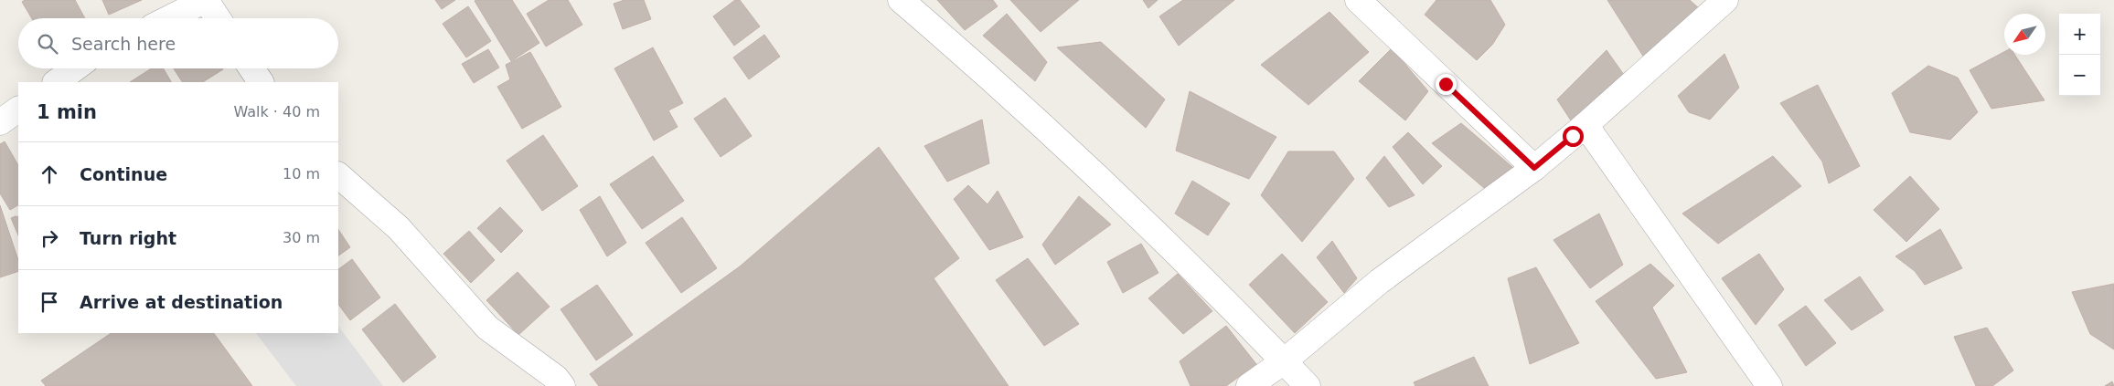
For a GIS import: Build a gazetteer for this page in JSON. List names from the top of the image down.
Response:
{
  "north": "bottom left",
  "page": {
    "map_buttons": ["+", "−"],
    "search": "Search here",
    "heading": ["1 min", "Walk · 40 m"],
    "list": [
      ["Continue", "10 m"],
      ["Turn right", "30 m"],
      "Arrive at destination"
    ]
  }
}
